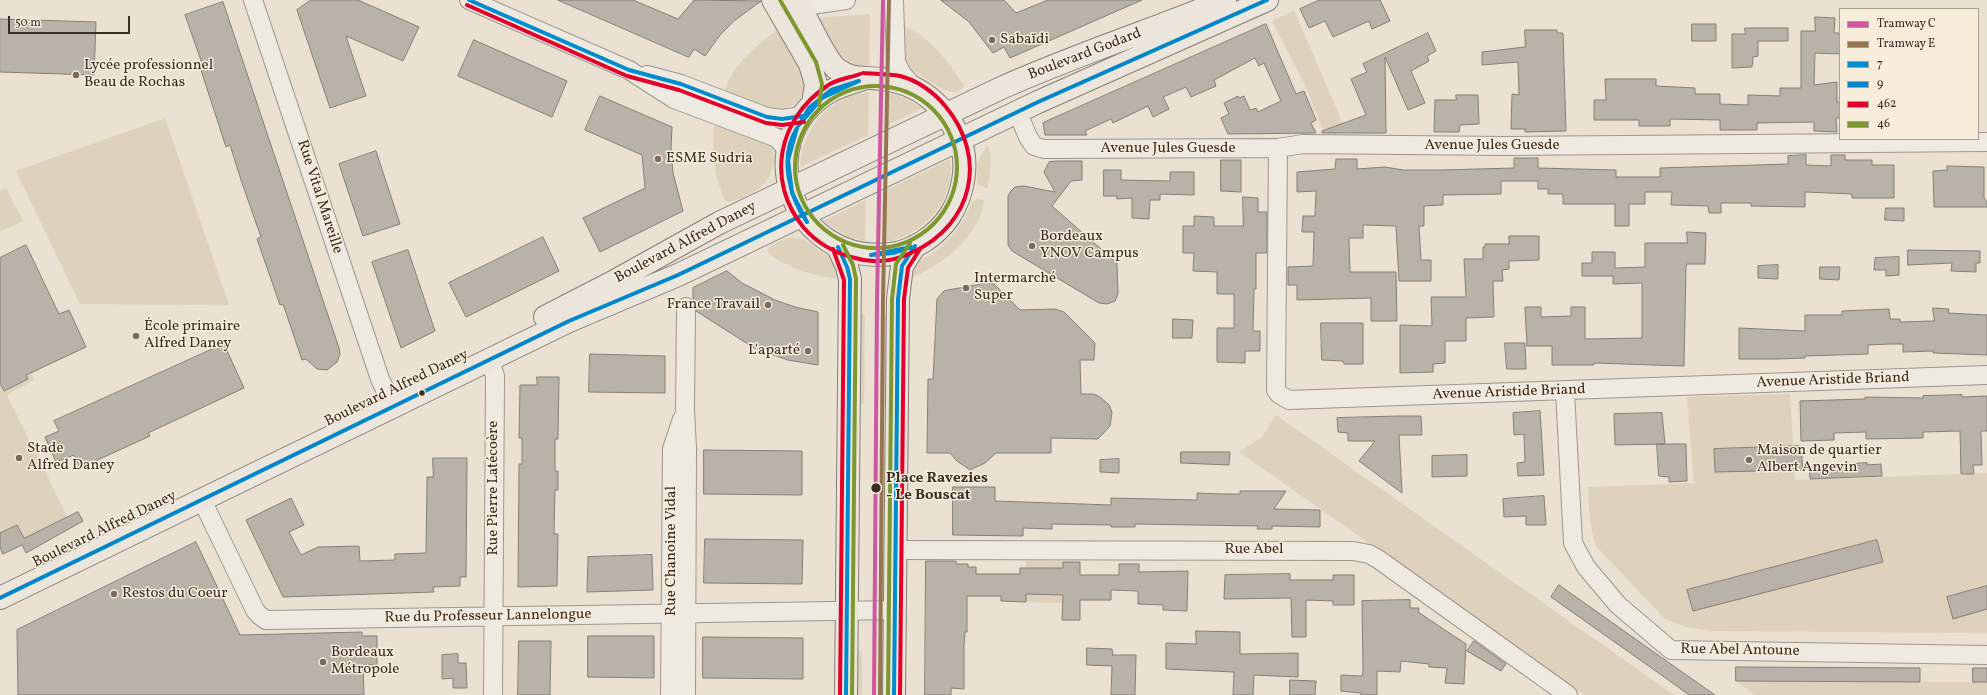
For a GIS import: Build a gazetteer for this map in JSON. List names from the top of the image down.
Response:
{
  "streets": {
    "main road": ["Boulevard Godard", "Boulevard Alfred Daney"],
    "street": [
      "Avenue Jules Guesde",
      "Rue Vital Mareille",
      "Avenue Aristide Briand",
      "Rue Pierre Latécoère",
      "Rue Abel",
      "Rue Chanoine Vidal",
      "Rue du Professeur Lannelongue",
      "Rue Abel Antoune"
    ]
  },
  "crossings": [
    ["Boulevard Godard", "Avenue Jules Guesde"],
    ["Boulevard Godard", "Boulevard Alfred Daney"],
    ["Avenue Jules Guesde", "Avenue Aristide Briand"],
    ["Rue Vital Mareille", "Boulevard Alfred Daney"],
    ["Boulevard Alfred Daney", "Rue Pierre Latécoère"],
    ["Boulevard Alfred Daney", "Rue du Professeur Lannelongue"],
    ["Avenue Aristide Briand", "Rue Abel Antoune"],
    ["Rue Pierre Latécoère", "Rue du Professeur Lannelongue"],
    ["Rue Chanoine Vidal", "Rue du Professeur Lannelongue"]
  ],
  "places": [
    "Sabaïdi",
    "Lycée professionnel Beau de Rochas",
    "ESME Sudria",
    "Bordeaux YNOV Campus",
    "Intermarché Super",
    "France Travail",
    "École primaire Alfred Daney",
    "L'aparté",
    "Stade Alfred Daney",
    "Maison de quartier Albert Angevin",
    "Place Ravezies - Le Bouscat",
    "Restos du Coeur",
    "Bordeaux Métropole"
  ],
  "lines": [
    "tram line C",
    "tram line E",
    "transit line 7",
    "transit line 9",
    "transit line 46",
    "transit line 462"
  ],
  "legend": [
    "Tramway C",
    "Tramway E",
    "7",
    "9",
    "462",
    "46"
  ],
  "scale_bar": "50 m"
}
